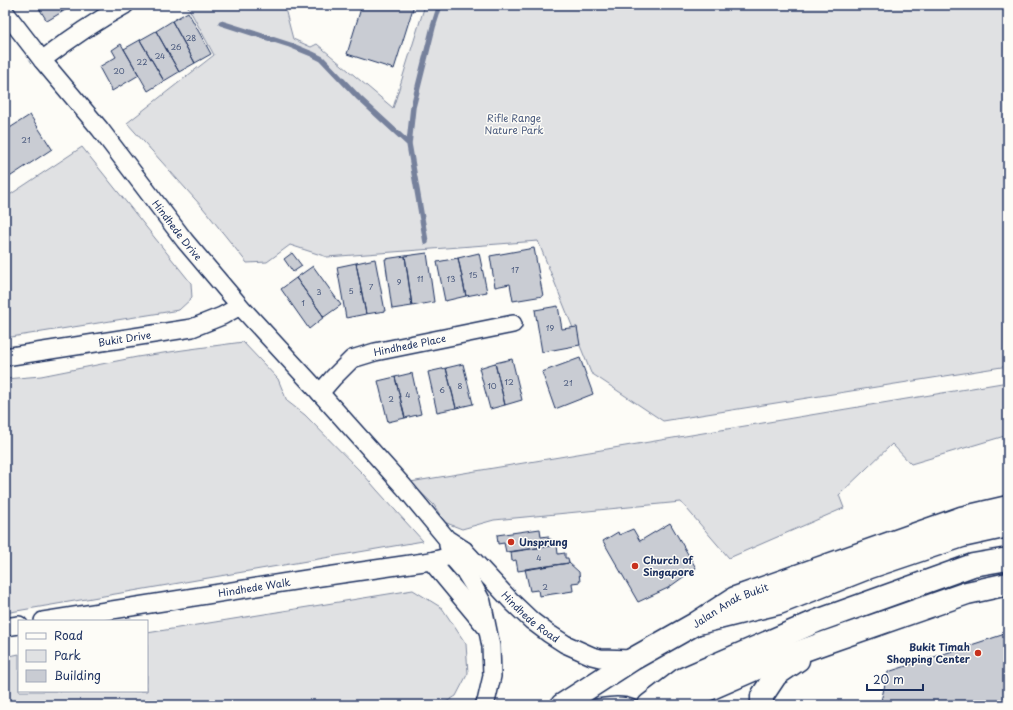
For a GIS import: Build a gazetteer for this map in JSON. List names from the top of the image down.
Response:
{
  "streets": {
    "main road": ["Jalan Anak Bukit"],
    "street": [
      "Hindhede Drive",
      "Bukit Drive",
      "Hindhede Place",
      "Hindhede Walk",
      "Hindhede Road"
    ]
  },
  "crossings": [
    ["Hindhede Drive", "Bukit Drive"],
    ["Hindhede Drive", "Hindhede Place"],
    ["Hindhede Drive", "Hindhede Road"],
    ["Hindhede Place", "Hindhede Road"],
    ["Hindhede Walk", "Hindhede Road"]
  ],
  "parks": ["Rifle Range Nature Park"],
  "places": ["Unsprung", "Church of Singapore", "Bukit Timah Shopping Center"],
  "house_numbers": [
    "28",
    "26",
    "24",
    "22",
    "20",
    "21",
    "17",
    "15",
    "11",
    "13",
    "9",
    "7",
    "5",
    "3",
    "1",
    "19",
    "12",
    "21",
    "8",
    "10",
    "6",
    "4",
    "2",
    "4",
    "2"
  ],
  "legend": ["Road", "Park", "Building"],
  "scale_bar": "20 m"
}
